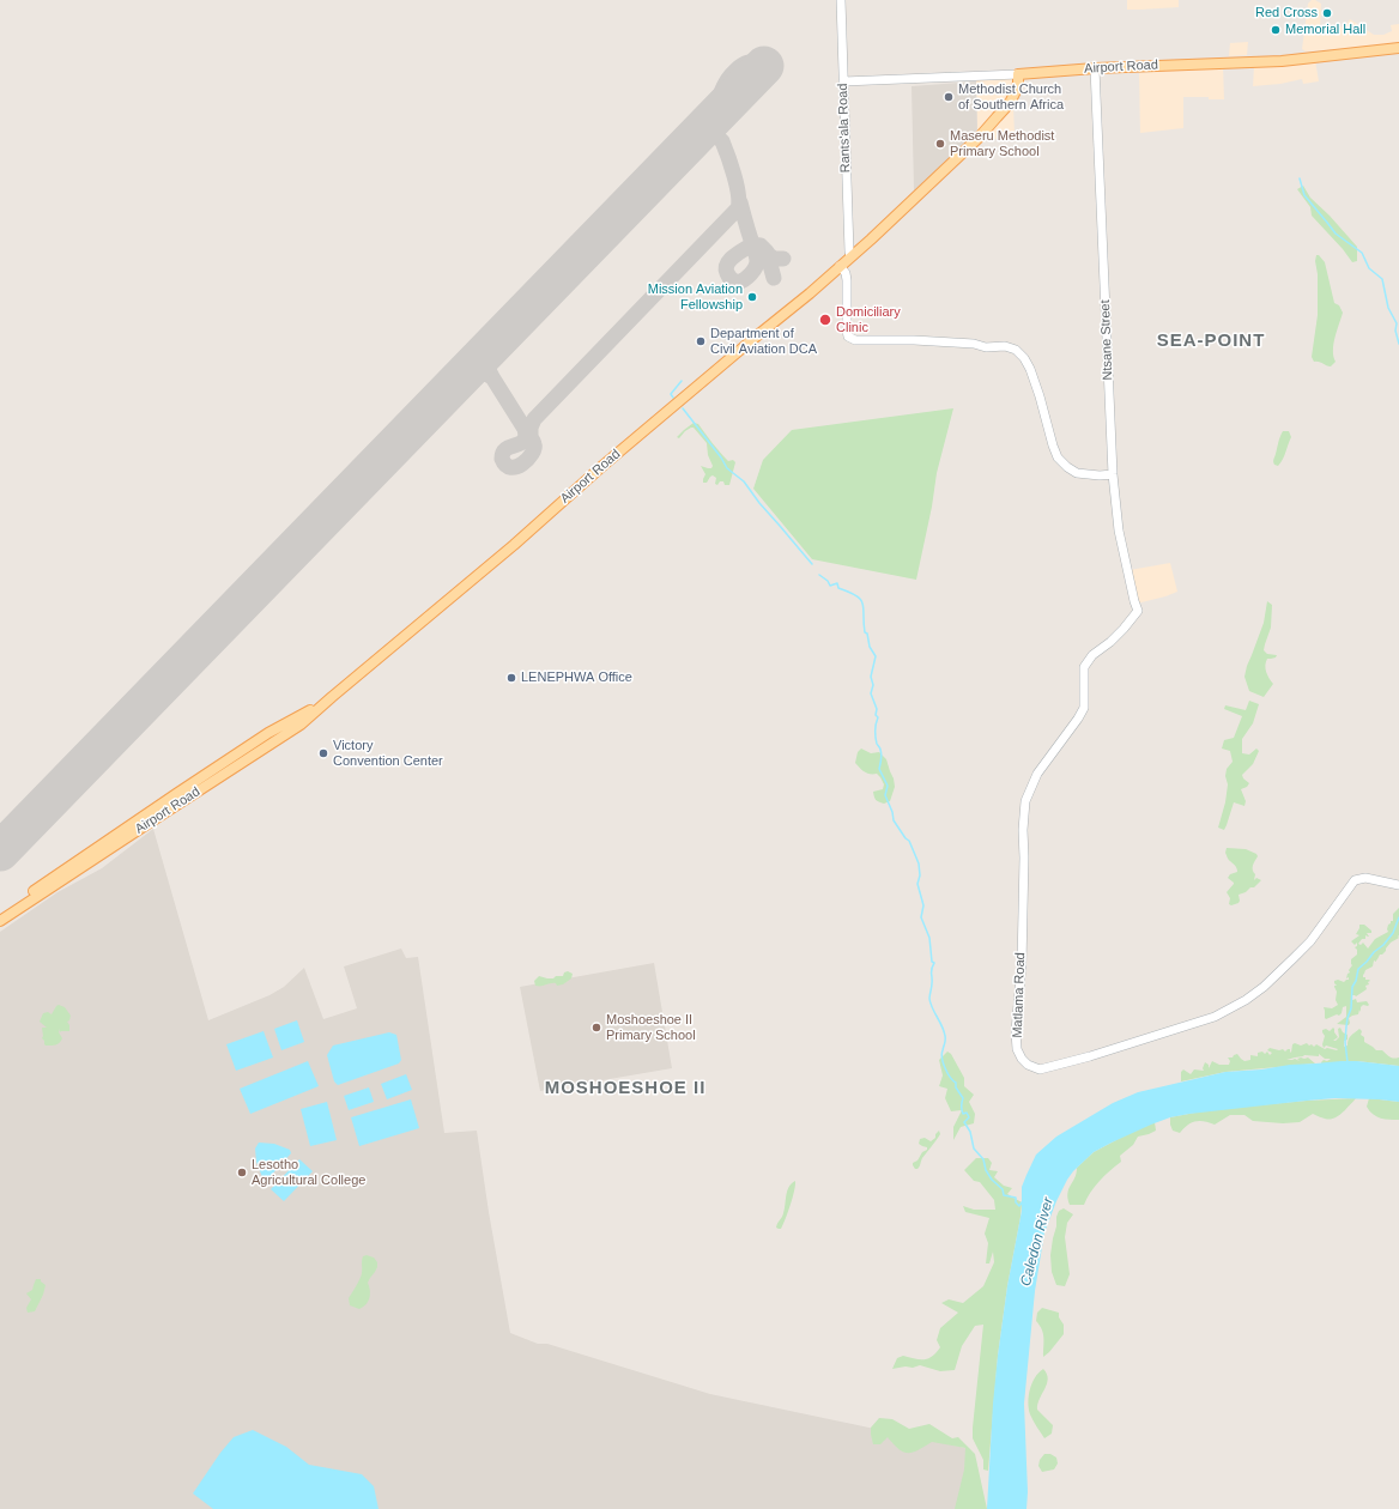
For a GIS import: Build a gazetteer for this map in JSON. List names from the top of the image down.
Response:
{
  "streets": {
    "main road": ["Airport Road"],
    "street": ["Rants'ala Road", "Ntsane Street", "Matlama Road"]
  },
  "crossings": [
    ["Airport Road", "Rants'ala Road"],
    ["Airport Road", "Ntsane Street"],
    ["Ntsane Street", "Matlama Road"]
  ],
  "districts": ["SEA-POINT", "MOSHOESHOE II"],
  "water": ["Caledon River"],
  "places": [
    "Red Cross",
    "Memorial Hall",
    "Methodist Church of Southern Africa",
    "Maseru Methodist Primary School",
    "Mission Aviation Fellowship",
    "Domiciliary Clinic",
    "Department of Civil Aviation DCA",
    "LENEPHWA Office",
    "Victory Convention Center",
    "Moshoeshoe II Primary School",
    "Lesotho Agricultural College"
  ]
}
